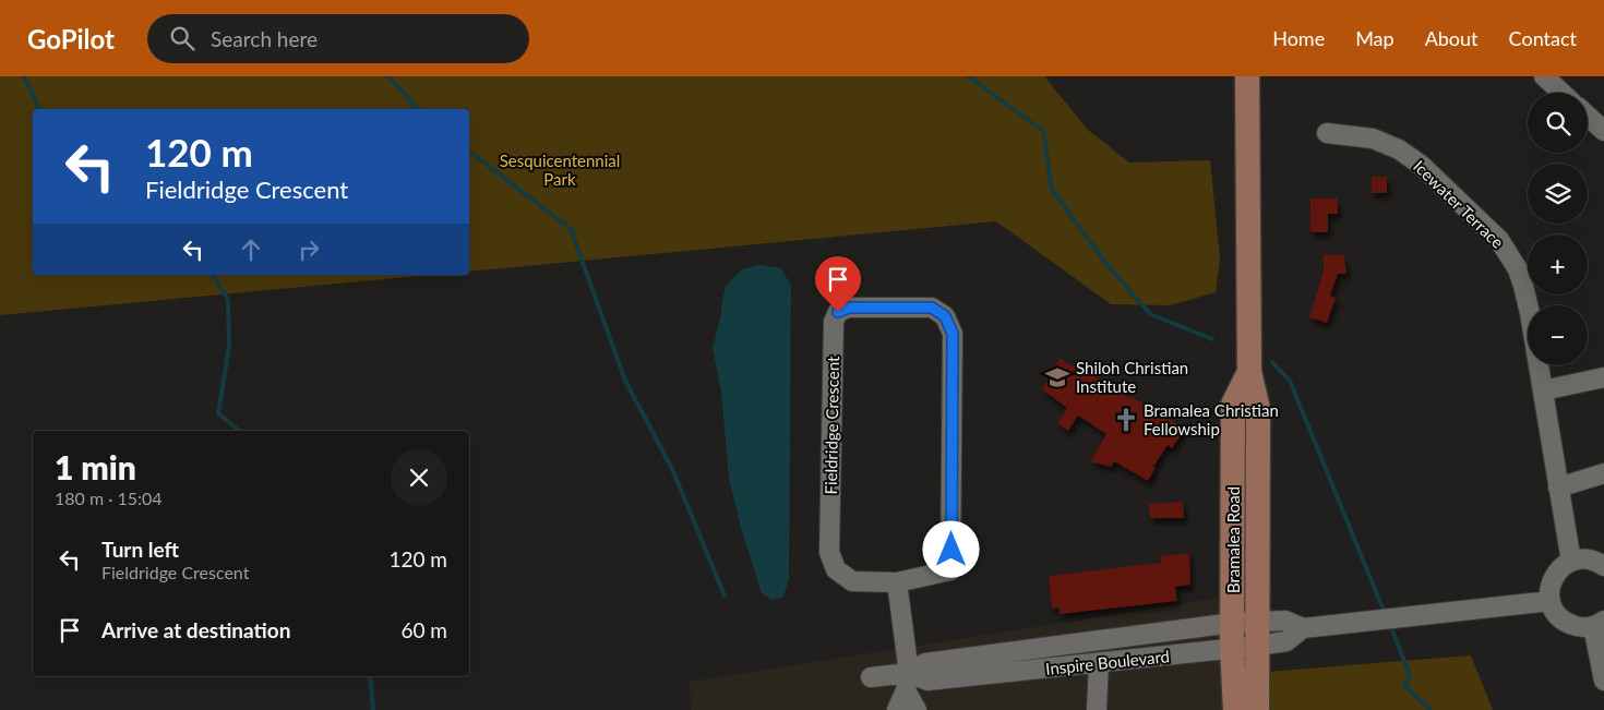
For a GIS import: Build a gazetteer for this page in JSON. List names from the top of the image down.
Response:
{
  "streets": {
    "main road": ["Bramalea Road"],
    "street": ["Icewater Terrace", "Fieldridge Crescent", "Inspire Boulevard"]
  },
  "crossings": [
    ["Bramalea Road", "Inspire Boulevard"]
  ],
  "parks": ["Sesquicentennial Park"],
  "places": {
    "school or university": ["Shiloh Christian Institute"],
    "church": ["Bramalea Christian Fellowship"]
  },
  "page": {
    "header": "GoPilot",
    "search": "Search here",
    "nav": [
      "Home",
      "Map",
      "About",
      "Contact"
    ],
    "map_buttons": ["+", "−"],
    "turn": ["120 m", "Fieldridge Crescent"],
    "heading": ["1 min", "180 m · 15:04"],
    "list": [
      {
        "name": "Turn left",
        "note": "Fieldridge Crescent",
        "value": "120 m"
      },
      {
        "name": "Arrive at destination",
        "value": "60 m"
      }
    ]
  }
}
